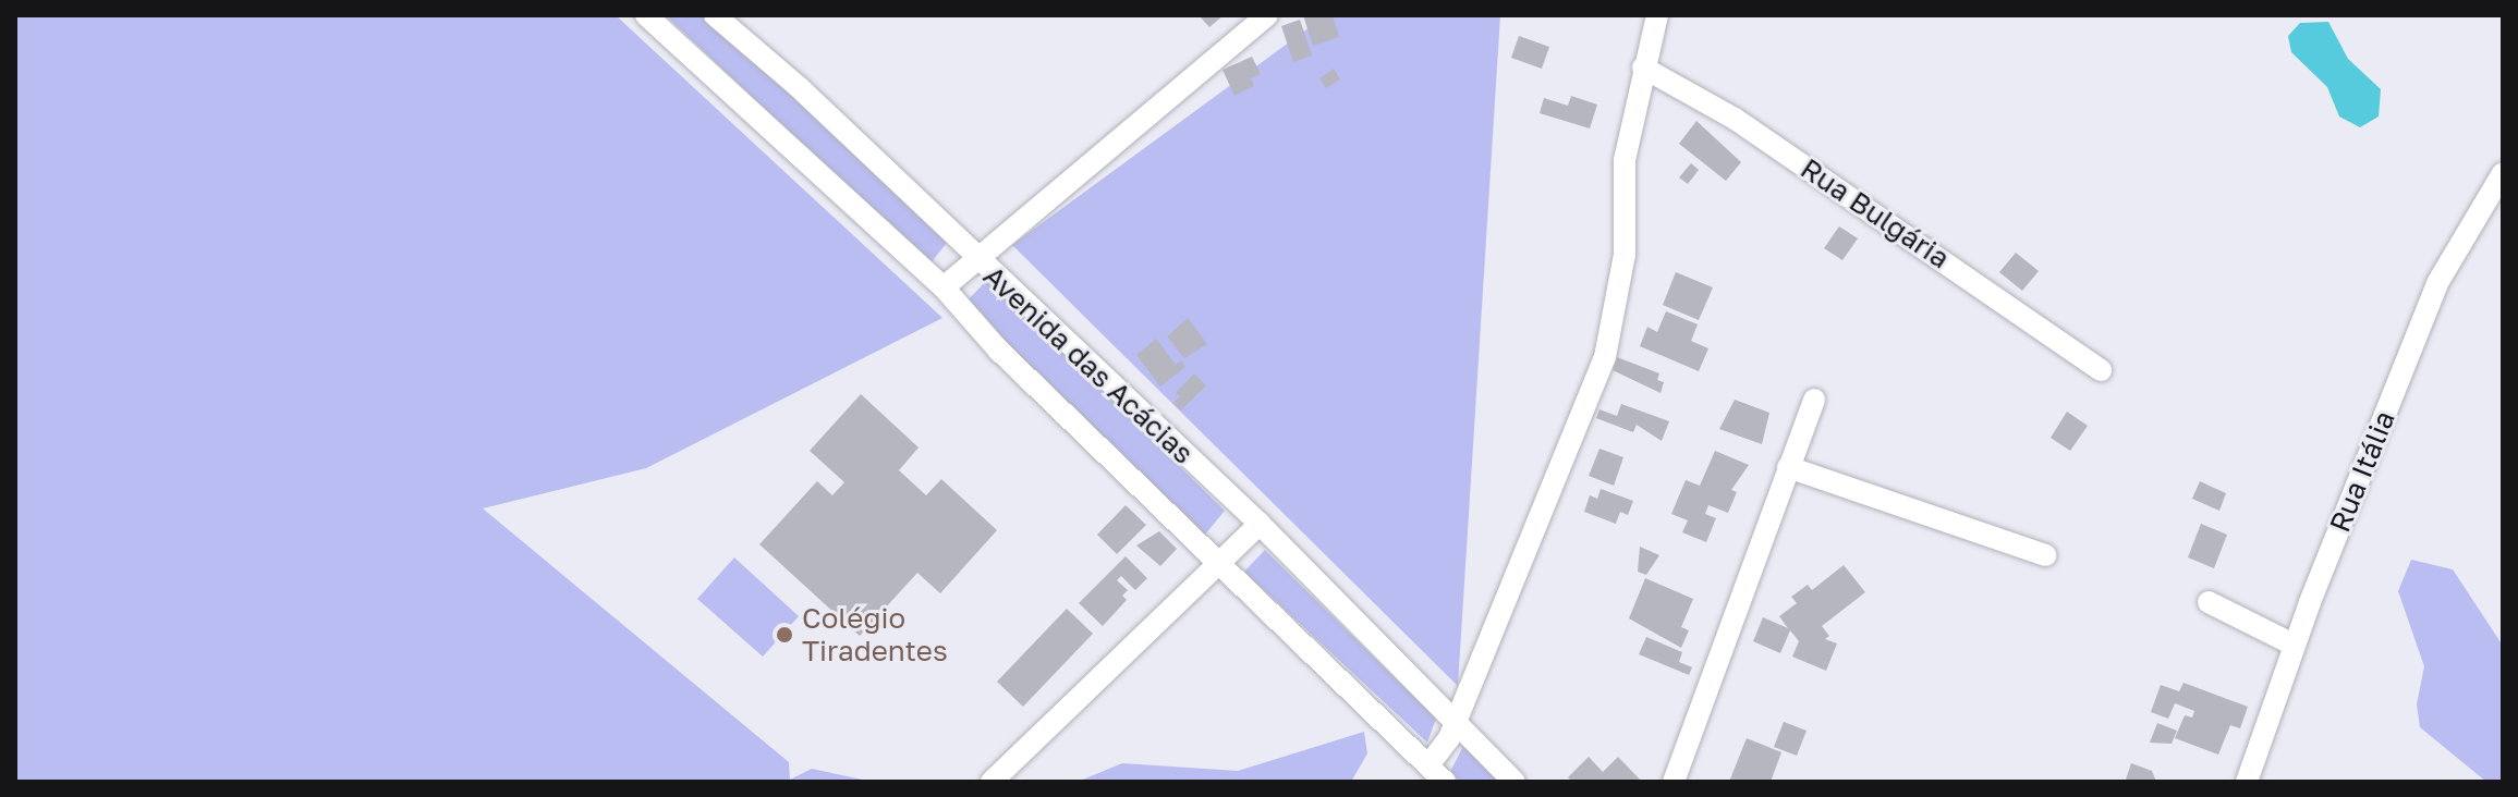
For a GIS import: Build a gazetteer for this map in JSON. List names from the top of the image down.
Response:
{
  "streets": {
    "street": ["Rua Bulgária", "Avenida das Acácias", "Rua Itália"]
  },
  "places": ["Colégio Tiradentes"]
}
